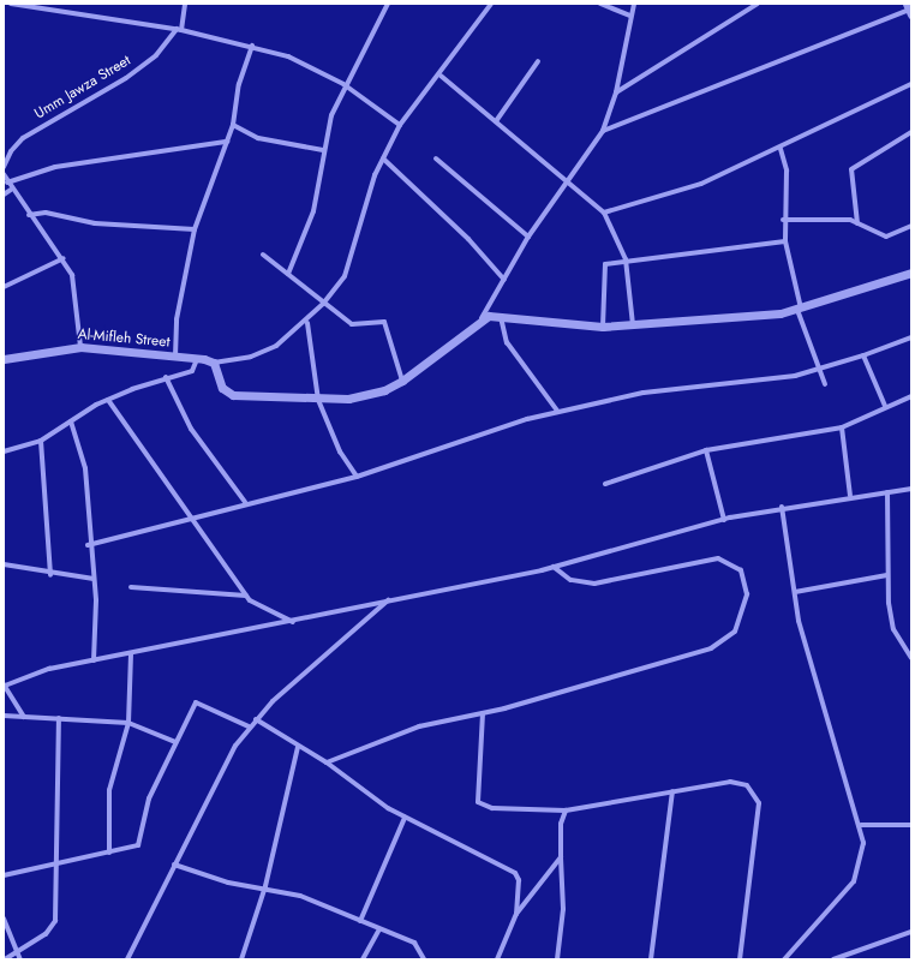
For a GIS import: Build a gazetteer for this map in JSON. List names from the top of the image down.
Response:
{
  "streets": {
    "street": ["Umm Jawza Street", "Al-Mifleh Street"]
  }
}
